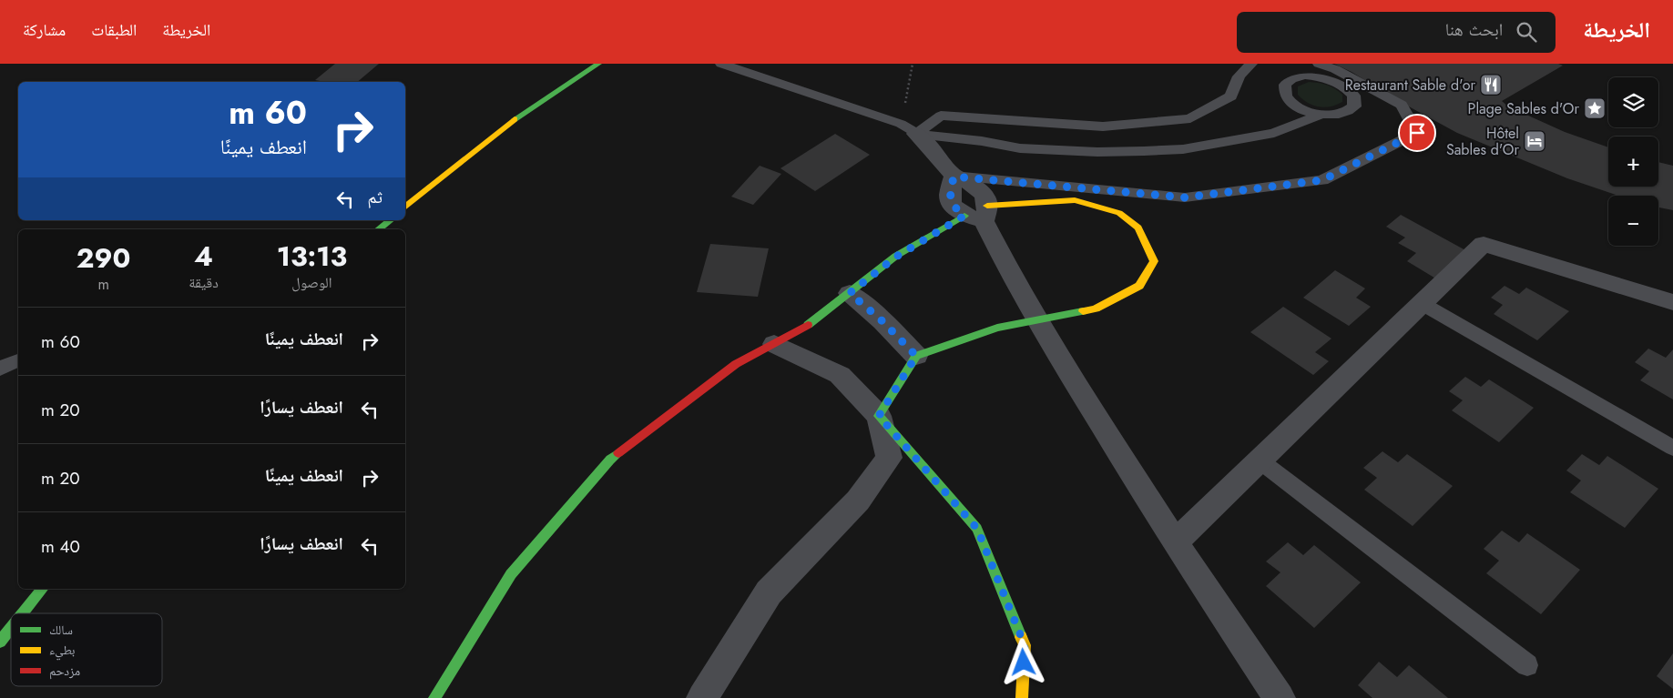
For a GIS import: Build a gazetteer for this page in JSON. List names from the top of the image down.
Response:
{
  "places": {
    "restaurant": ["Restaurant Sable d'or"],
    "place": ["Plage Sables d'Or"],
    "hotel": ["Hôtel Sables d'Or"]
  },
  "legend": ["سالك", "بطيء", "مزدحم"],
  "page": {
    "header": "الخريطة",
    "search": "ابحث هنا",
    "nav": ["الخريطة", "الطبقات", "مشاركة"],
    "map_buttons": ["+", "−"],
    "turn": ["60 m", "انعطف يمينًا"],
    "then": "ثم",
    "eta": [
      "13:13",
      "الوصول",
      "4",
      "دقيقة",
      "290",
      "m"
    ],
    "list": [
      {
        "name": "انعطف يمينًا",
        "value": "60 m"
      },
      {
        "name": "انعطف يسارًا",
        "value": "20 m"
      },
      {
        "name": "انعطف يمينًا",
        "value": "20 m"
      },
      {
        "name": "انعطف يسارًا",
        "value": "40 m"
      }
    ]
  }
}
